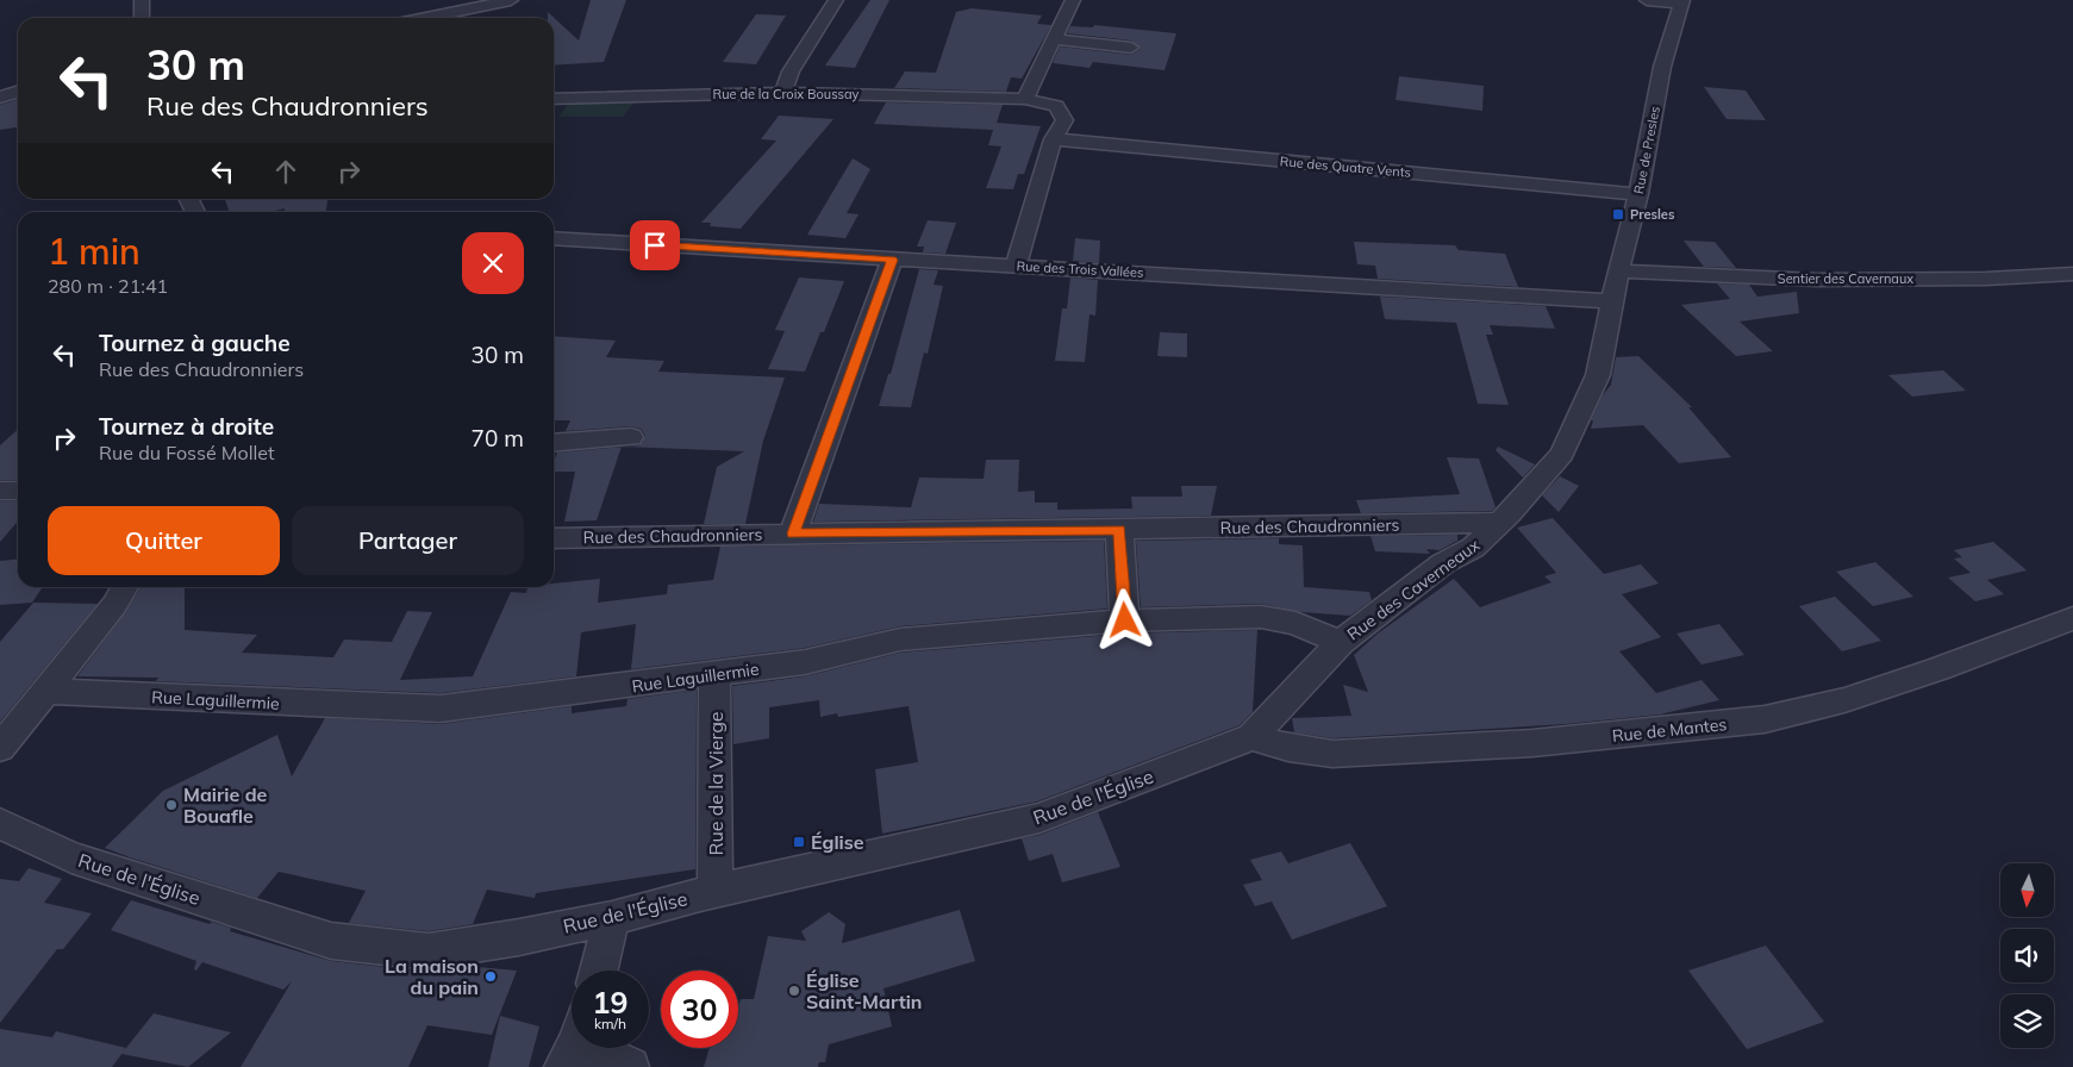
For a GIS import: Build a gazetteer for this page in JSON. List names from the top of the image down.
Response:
{
  "streets": {
    "street": [
      "Rue de la Croix Boussay",
      "Rue de Presles",
      "Rue des Quatre Vents",
      "Rue des Trois Vallées",
      "Sentier des Cavernaux",
      "Rue des Chaudronniers",
      "Rue des Caverneaux",
      "Rue Laguillermie",
      "Rue de Mantes",
      "Rue de la Vierge",
      "Rue de l'Église"
    ]
  },
  "crossings": [
    ["Rue de la Croix Boussay", "Rue des Quatre Vents"],
    ["Rue de Presles", "Rue des Quatre Vents"],
    ["Rue de Presles", "Rue des Trois Vallées"],
    ["Rue de Presles", "Sentier des Cavernaux"],
    ["Rue de Presles", "Rue des Caverneaux"],
    ["Rue des Trois Vallées", "Rue des Caverneaux"],
    ["Rue des Chaudronniers", "Rue des Caverneaux"],
    ["Rue des Caverneaux", "Rue Laguillermie"],
    ["Rue des Caverneaux", "Rue de Mantes"],
    ["Rue des Caverneaux", "Rue de l'Église"],
    ["Rue Laguillermie", "Rue de la Vierge"],
    ["Rue de Mantes", "Rue de l'Église"],
    ["Rue de la Vierge", "Rue de l'Église"]
  ],
  "places": {
    "transit": ["Presles", "Église"],
    "other": ["Mairie de Bouafle", "La maison du pain", "Église Saint-Martin"]
  },
  "north": "bottom",
  "page": {
    "turn": ["30 m", "Rue des Chaudronniers"],
    "heading": ["1 min", "280 m · 21:41"],
    "list": [
      {
        "name": "Tournez à gauche",
        "note": "Rue des Chaudronniers",
        "value": "30 m"
      },
      {
        "name": "Tournez à droite",
        "note": "Rue du Fossé Mollet",
        "value": "70 m"
      }
    ],
    "buttons": ["Quitter", "Partager"],
    "speed": "19 km/h",
    "limit": "30"
  }
}
